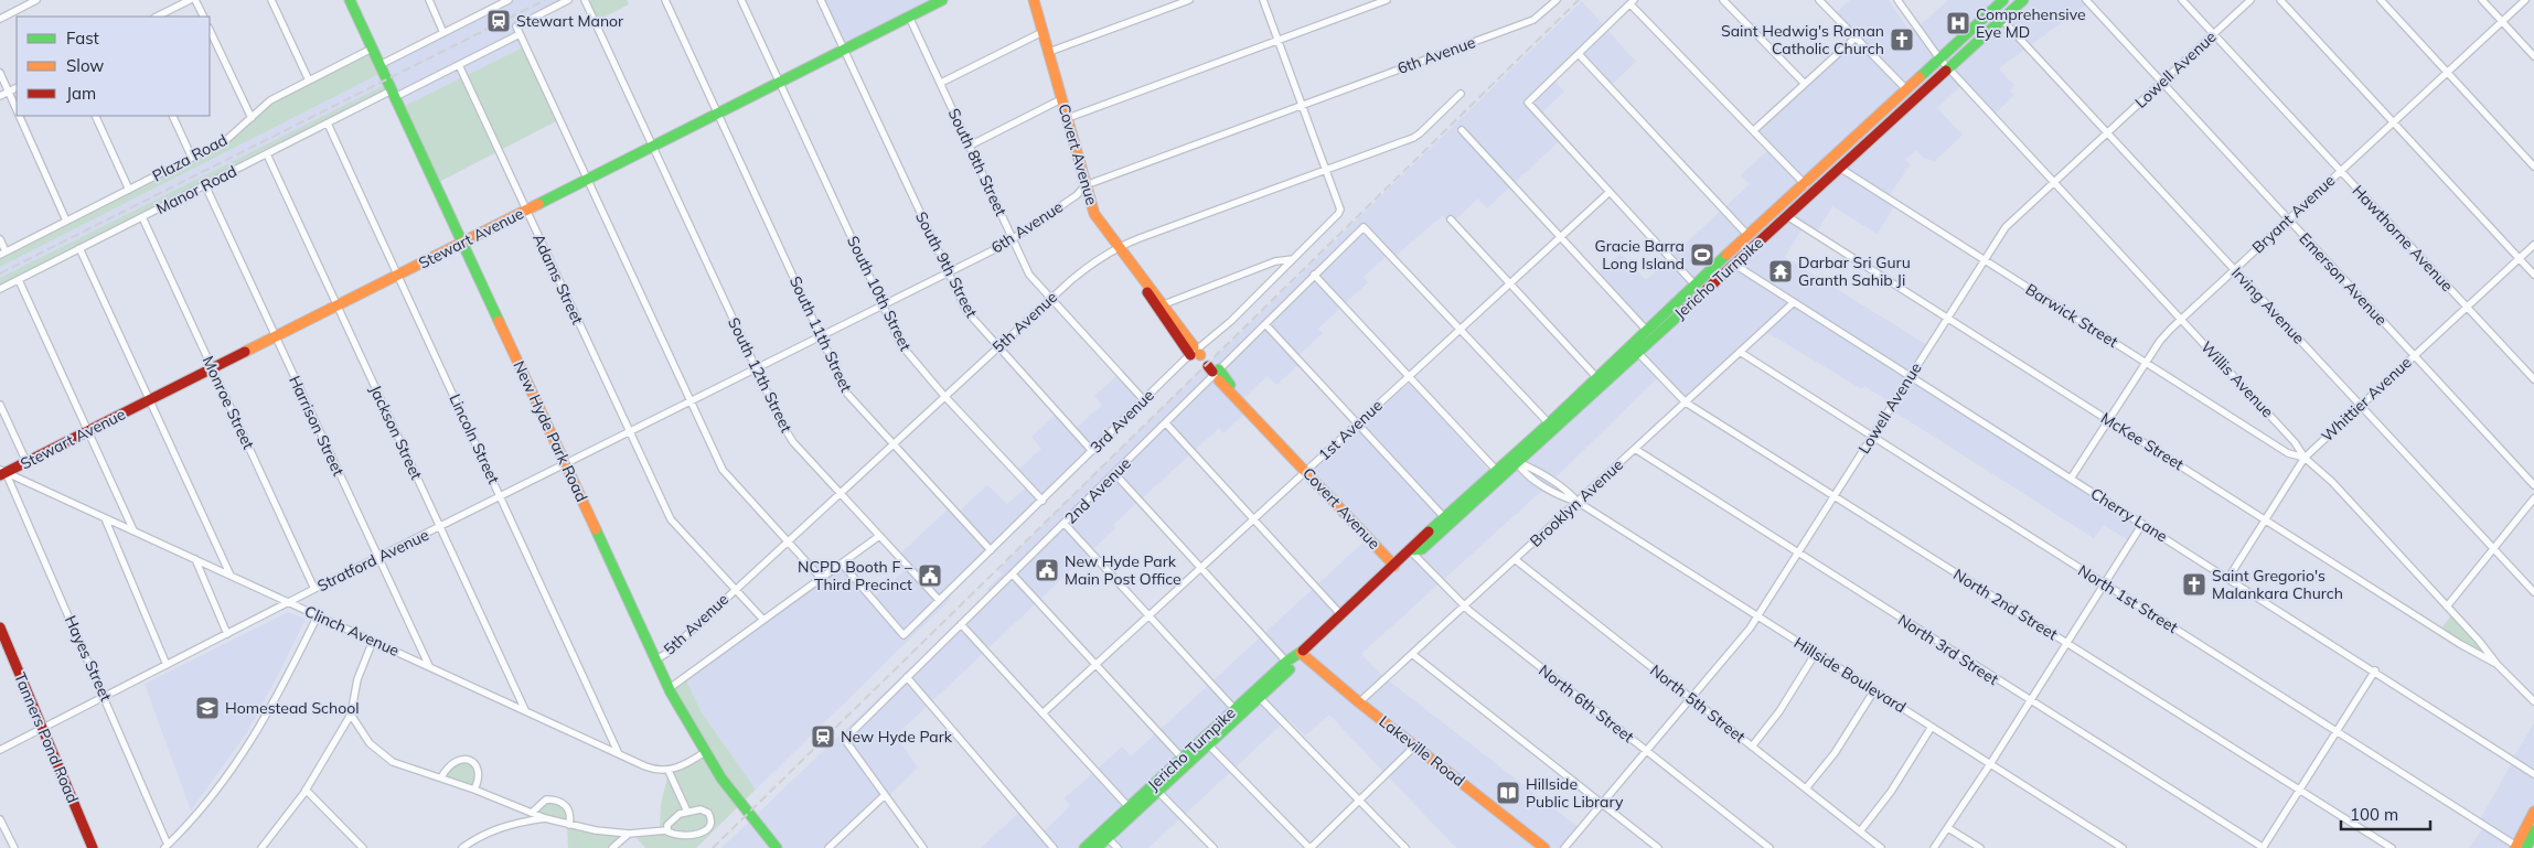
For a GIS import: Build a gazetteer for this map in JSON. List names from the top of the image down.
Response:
{
  "streets": {
    "main road": [
      "Covert Avenue",
      "Stewart Avenue",
      "Jericho Turnpike",
      "New Hyde Park Road",
      "Tanners Pond Road",
      "Lakeville Road"
    ],
    "street": [
      "6th Avenue",
      "Lowell Avenue",
      "Plaza Road",
      "South 8th Street",
      "Manor Road",
      "Bryant Avenue",
      "Hawthorne Avenue",
      "South 9th Street",
      "Adams Street",
      "Emerson Avenue",
      "South 10th Street",
      "Irving Avenue",
      "Barwick Street",
      "5th Avenue",
      "South 11th Street",
      "South 12th Street",
      "Willis Avenue",
      "Whittier Avenue",
      "Monroe Street",
      "3rd Avenue",
      "Harrison Street",
      "1st Avenue",
      "Jackson Street",
      "Lincoln Street",
      "McKee Street",
      "2nd Avenue",
      "Brooklyn Avenue",
      "Cherry Lane",
      "Stratford Avenue",
      "North 1st Street",
      "North 2nd Street",
      "Clinch Avenue",
      "North 3rd Street",
      "Hayes Street",
      "Hillside Boulevard",
      "North 6th Street",
      "North 5th Street"
    ]
  },
  "crossings": [
    ["6th Avenue", "Covert Avenue"],
    ["6th Avenue", "South 8th Street"],
    ["6th Avenue", "South 9th Street"],
    ["6th Avenue", "Adams Street"],
    ["6th Avenue", "South 10th Street"],
    ["6th Avenue", "South 11th Street"],
    ["6th Avenue", "South 12th Street"],
    ["6th Avenue", "Stratford Avenue"],
    ["Lowell Avenue", "Hawthorne Avenue"],
    ["Lowell Avenue", "Emerson Avenue"],
    ["Lowell Avenue", "Irving Avenue"],
    ["Lowell Avenue", "Barwick Street"],
    ["Lowell Avenue", "Willis Avenue"],
    ["Lowell Avenue", "McKee Street"],
    ["Lowell Avenue", "Cherry Lane"],
    ["Lowell Avenue", "North 1st Street"],
    ["Lowell Avenue", "North 2nd Street"],
    ["Lowell Avenue", "North 3rd Street"],
    ["Lowell Avenue", "Hillside Boulevard"],
    ["Lowell Avenue", "North 6th Street"],
    ["Lowell Avenue", "North 5th Street"],
    ["Covert Avenue", "Jericho Turnpike"],
    ["Covert Avenue", "5th Avenue"],
    ["Covert Avenue", "3rd Avenue"],
    ["Covert Avenue", "1st Avenue"],
    ["Plaza Road", "New Hyde Park Road"],
    ["South 8th Street", "Stewart Avenue"],
    ["South 8th Street", "5th Avenue"],
    ["South 8th Street", "3rd Avenue"],
    ["Manor Road", "Adams Street"],
    ["Manor Road", "Monroe Street"],
    ["Manor Road", "Harrison Street"],
    ["Manor Road", "New Hyde Park Road"],
    ["Manor Road", "Jackson Street"],
    ["Manor Road", "Lincoln Street"],
    ["Bryant Avenue", "Hawthorne Avenue"],
    ["Bryant Avenue", "Emerson Avenue"],
    ["Bryant Avenue", "Irving Avenue"],
    ["Bryant Avenue", "Barwick Street"],
    ["Bryant Avenue", "Willis Avenue"],
    ["Bryant Avenue", "McKee Street"],
    ["Bryant Avenue", "Cherry Lane"],
    ["Stewart Avenue", "South 9th Street"],
    ["Stewart Avenue", "Adams Street"],
    ["Stewart Avenue", "South 10th Street"],
    ["Stewart Avenue", "South 11th Street"],
    ["Stewart Avenue", "South 12th Street"],
    ["Stewart Avenue", "Monroe Street"],
    ["Stewart Avenue", "Harrison Street"],
    ["Stewart Avenue", "New Hyde Park Road"],
    ["Stewart Avenue", "Jackson Street"],
    ["Stewart Avenue", "Lincoln Street"],
    ["Stewart Avenue", "Clinch Avenue"],
    ["Stewart Avenue", "Hayes Street"],
    ["Hawthorne Avenue", "Whittier Avenue"],
    ["South 9th Street", "5th Avenue"],
    ["South 9th Street", "3rd Avenue"],
    ["Jericho Turnpike", "Irving Avenue"],
    ["Jericho Turnpike", "Barwick Street"],
    ["Jericho Turnpike", "Willis Avenue"],
    ["Jericho Turnpike", "McKee Street"],
    ["Jericho Turnpike", "Cherry Lane"],
    ["Jericho Turnpike", "North 2nd Street"],
    ["Jericho Turnpike", "Hillside Boulevard"],
    ["Jericho Turnpike", "North 6th Street"],
    ["Jericho Turnpike", "Lakeville Road"],
    ["Adams Street", "5th Avenue"],
    ["Adams Street", "Stratford Avenue"],
    ["Emerson Avenue", "Whittier Avenue"],
    ["South 10th Street", "5th Avenue"],
    ["South 10th Street", "3rd Avenue"],
    ["Irving Avenue", "Whittier Avenue"],
    ["Barwick Street", "Willis Avenue"],
    ["Barwick Street", "Whittier Avenue"],
    ["5th Avenue", "South 11th Street"],
    ["5th Avenue", "South 12th Street"],
    ["5th Avenue", "3rd Avenue"],
    ["5th Avenue", "New Hyde Park Road"],
    ["South 11th Street", "3rd Avenue"],
    ["South 12th Street", "3rd Avenue"],
    ["Willis Avenue", "Whittier Avenue"],
    ["Willis Avenue", "McKee Street"],
    ["Whittier Avenue", "McKee Street"],
    ["Whittier Avenue", "Cherry Lane"],
    ["Monroe Street", "Stratford Avenue"],
    ["Harrison Street", "Stratford Avenue"],
    ["Harrison Street", "Clinch Avenue"],
    ["1st Avenue", "2nd Avenue"],
    ["New Hyde Park Road", "Stratford Avenue"],
    ["Jackson Street", "Stratford Avenue"],
    ["Jackson Street", "Clinch Avenue"],
    ["Lincoln Street", "Stratford Avenue"],
    ["Lincoln Street", "Clinch Avenue"],
    ["Brooklyn Avenue", "Cherry Lane"],
    ["Brooklyn Avenue", "North 1st Street"],
    ["Brooklyn Avenue", "North 2nd Street"],
    ["Brooklyn Avenue", "North 3rd Street"],
    ["Brooklyn Avenue", "Hillside Boulevard"],
    ["Brooklyn Avenue", "North 6th Street"],
    ["Brooklyn Avenue", "North 5th Street"],
    ["Brooklyn Avenue", "Lakeville Road"],
    ["Stratford Avenue", "Clinch Avenue"],
    ["Stratford Avenue", "Hayes Street"],
    ["Stratford Avenue", "Tanners Pond Road"],
    ["Clinch Avenue", "Hayes Street"]
  ],
  "places": {
    "station": ["Stewart Manor", "New Hyde Park"],
    "hospital": ["Comprehensive Eye MD"],
    "church": ["Saint Hedwig's Roman Catholic Church", "Saint Gregorio's Malankara Church"],
    "sports": ["Gracie Barra Long Island"],
    "temple": ["Darbar Sri Guru Granth Sahib Ji"],
    "public building": ["New Hyde Park Main Post Office", "NCPD Booth F – Third Precinct"],
    "school or university": ["Homestead School"],
    "library": ["Hillside Public Library"]
  },
  "legend": ["Fast", "Slow", "Jam"],
  "scale_bar": "100 m"
}
